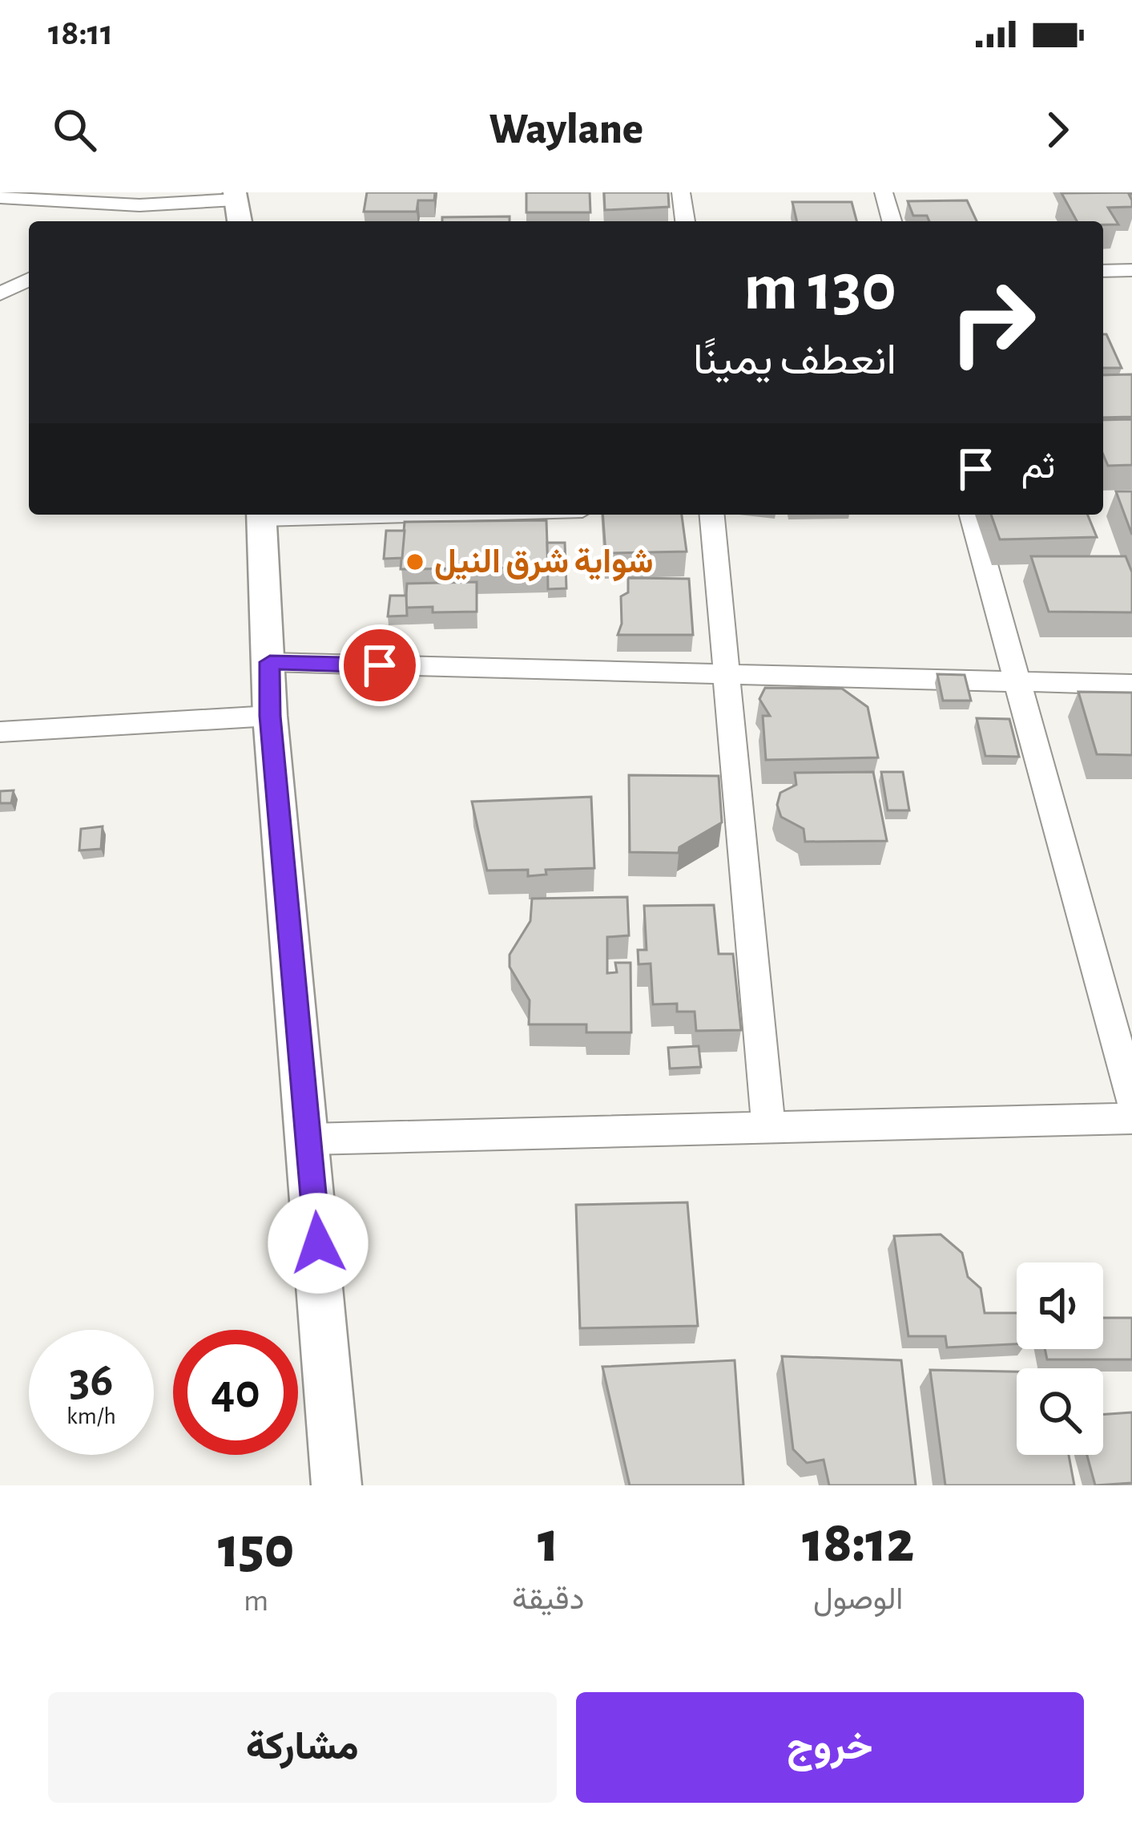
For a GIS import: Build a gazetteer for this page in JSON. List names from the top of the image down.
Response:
{
  "places": ["شواية شرق النيل"],
  "page": {
    "status": "18:11",
    "header": "Waylane",
    "turn": ["130 m", "انعطف يمينًا"],
    "then": "ثم",
    "speed": "36 km/h",
    "limit": "40",
    "eta": [
      "18:12",
      "الوصول",
      "1",
      "دقيقة",
      "150",
      "m"
    ],
    "buttons": ["خروج", "مشاركة"]
  }
}
